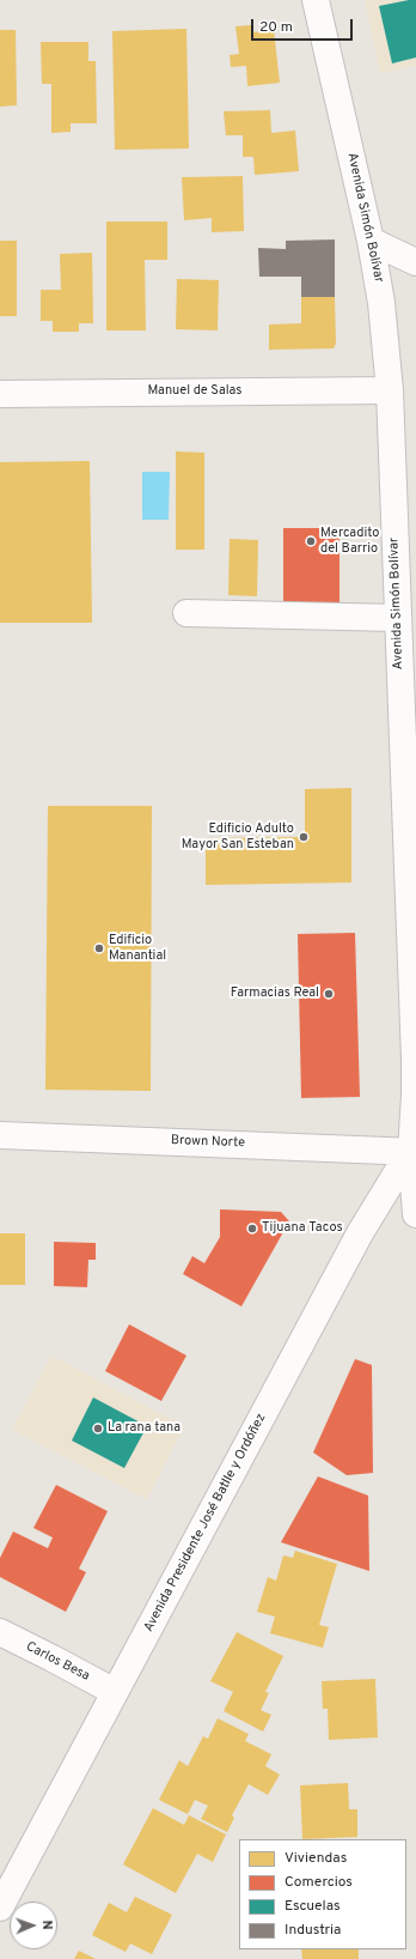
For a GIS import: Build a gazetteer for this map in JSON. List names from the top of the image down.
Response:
{
  "streets": {
    "street": [
      "Avenida Simón Bolívar",
      "Manuel de Salas",
      "Brown Norte",
      "Avenida Presidente José Batlle y Ordóñez",
      "Carlos Besa"
    ]
  },
  "crossings": [
    ["Avenida Simón Bolívar", "Manuel de Salas"],
    ["Avenida Simón Bolívar", "Brown Norte"],
    ["Avenida Simón Bolívar", "Avenida Presidente José Batlle y Ordóñez"],
    ["Brown Norte", "Avenida Presidente José Batlle y Ordóñez"],
    ["Avenida Presidente José Batlle y Ordóñez", "Carlos Besa"]
  ],
  "places": [
    "Mercadito del Barrio",
    "Edificio Adulto Mayor San Esteban",
    "Edificio Manantial",
    "Farmacias Real",
    "Tijuana Tacos",
    "La rana tana"
  ],
  "legend": [
    "Viviendas",
    "Comercios",
    "Escuelas",
    "Industria"
  ],
  "scale_bar": "20 m",
  "north": "right"
}
